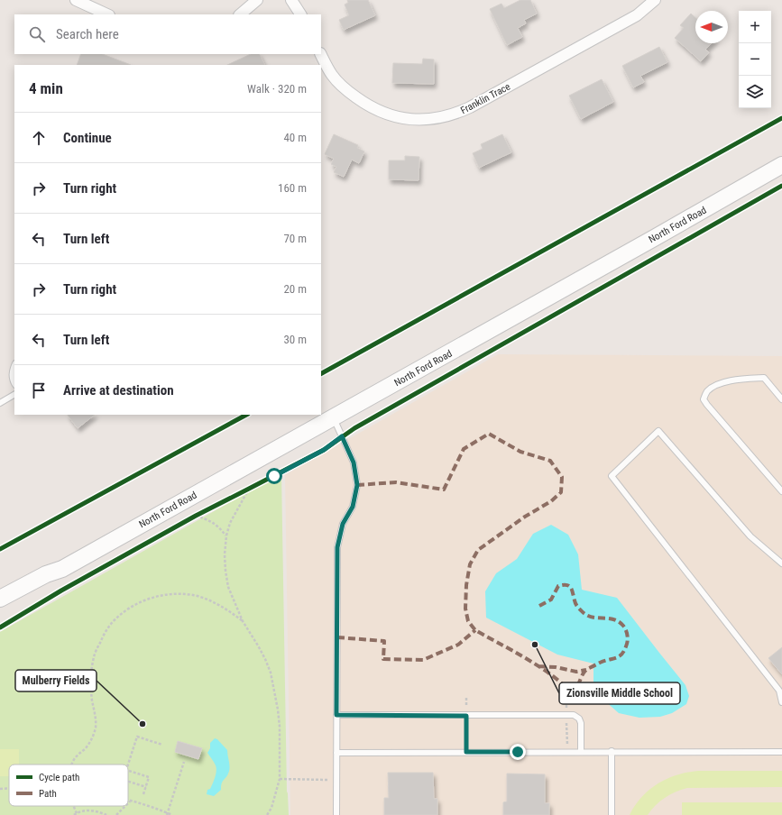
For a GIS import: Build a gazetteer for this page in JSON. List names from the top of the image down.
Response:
{
  "streets": {
    "main road": ["North Ford Road"],
    "street": ["Franklin Trace"]
  },
  "places": ["Zionsville Middle School", "Mulberry Fields"],
  "legend": ["Cycle path", "Path"],
  "north": "left",
  "page": {
    "map_buttons": ["+", "−"],
    "search": "Search here",
    "heading": ["4 min", "Walk · 320 m"],
    "list": [
      ["Continue", "40 m"],
      ["Turn right", "160 m"],
      ["Turn left", "70 m"],
      ["Turn right", "20 m"],
      ["Turn left", "30 m"],
      "Arrive at destination"
    ]
  }
}
